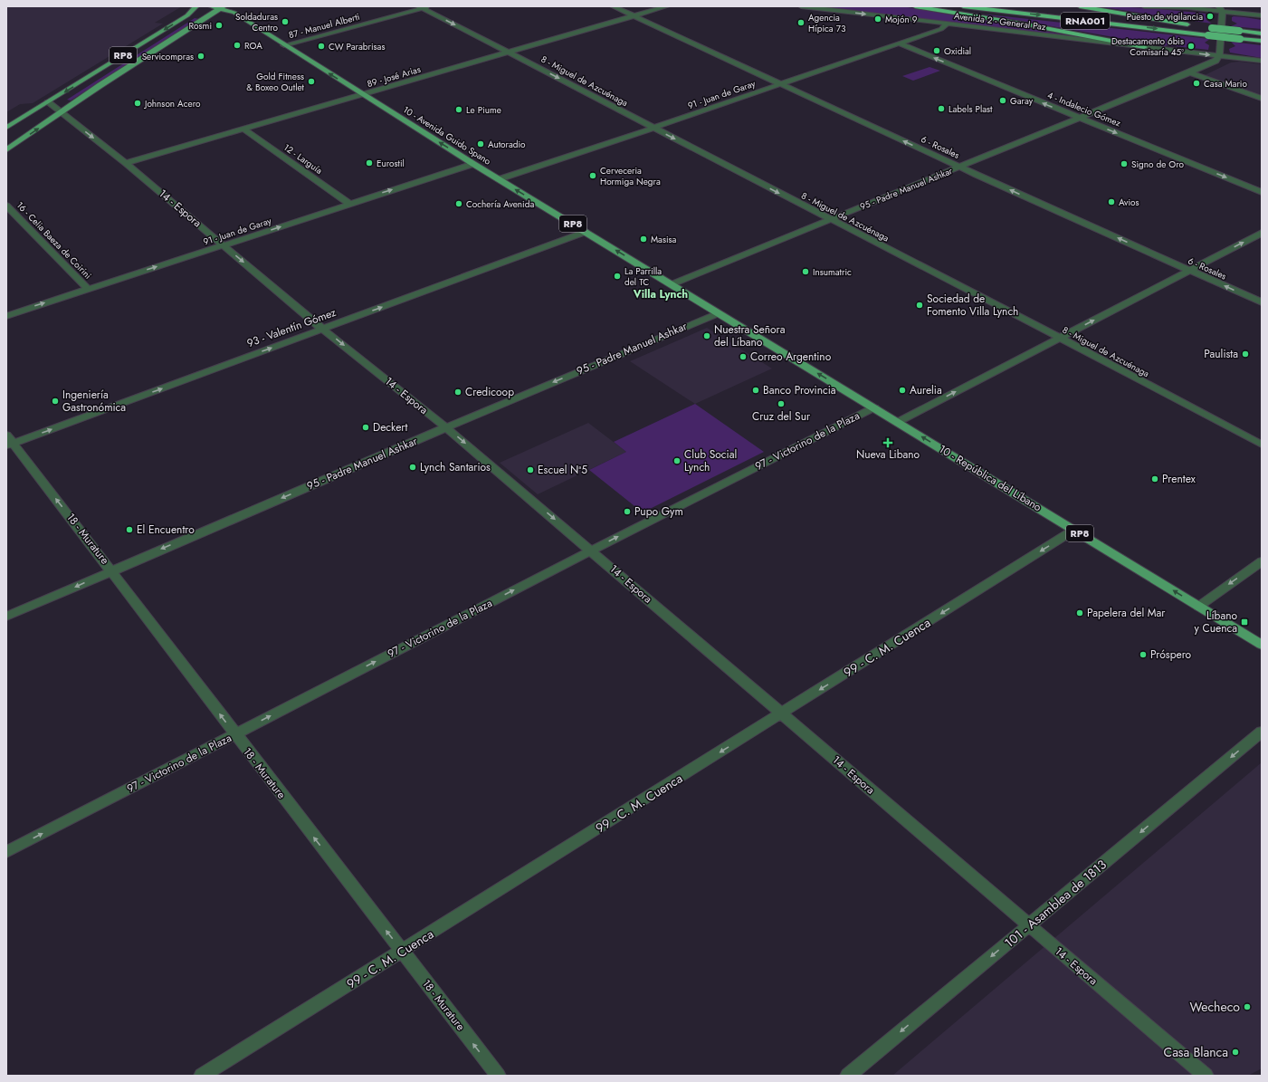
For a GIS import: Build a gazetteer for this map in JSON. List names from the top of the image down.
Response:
{
  "streets": {
    "highway": ["RNA001"],
    "main road": ["RP8", "10 - Avenida Guido Spano", "10 - República del Líbano"],
    "street": [
      "Avenida 2 - General Paz",
      "87 - Manuel Alberti",
      "89 - José Arias",
      "8 - Miguel de Azcuénaga",
      "91 - Juan de Garay",
      "4 - Indalecio Gómez",
      "6 - Rosales",
      "12 - Larguía",
      "95 - Padre Manuel Ashkar",
      "14 - Espora",
      "16 - Celia Baeza de Coirini",
      "93 - Valentín Gómez",
      "97 - Victorino de la Plaza",
      "18 - Murature",
      "99 - C. M. Cuenca",
      "101 - Asamblea de 1813"
    ]
  },
  "crossings": [
    ["Avenida 2 - General Paz", "91 - Juan de Garay"],
    ["Avenida 2 - General Paz", "95 - Padre Manuel Ashkar"],
    ["87 - Manuel Alberti", "8 - Miguel de Azcuénaga"],
    ["87 - Manuel Alberti", "10 - Avenida Guido Spano"],
    ["RP8", "10 - Avenida Guido Spano"],
    ["RP8", "95 - Padre Manuel Ashkar"],
    ["RP8", "14 - Espora"],
    ["RP8", "10 - República del Líbano"],
    ["89 - José Arias", "8 - Miguel de Azcuénaga"],
    ["89 - José Arias", "10 - Avenida Guido Spano"],
    ["89 - José Arias", "6 - Rosales"],
    ["89 - José Arias", "12 - Larguía"],
    ["89 - José Arias", "14 - Espora"],
    ["8 - Miguel de Azcuénaga", "91 - Juan de Garay"],
    ["8 - Miguel de Azcuénaga", "95 - Padre Manuel Ashkar"],
    ["91 - Juan de Garay", "4 - Indalecio Gómez"],
    ["91 - Juan de Garay", "10 - Avenida Guido Spano"],
    ["91 - Juan de Garay", "6 - Rosales"],
    ["91 - Juan de Garay", "12 - Larguía"],
    ["91 - Juan de Garay", "14 - Espora"],
    ["91 - Juan de Garay", "16 - Celia Baeza de Coirini"],
    ["4 - Indalecio Gómez", "95 - Padre Manuel Ashkar"],
    ["10 - Avenida Guido Spano", "95 - Padre Manuel Ashkar"],
    ["10 - Avenida Guido Spano", "93 - Valentín Gómez"],
    ["6 - Rosales", "95 - Padre Manuel Ashkar"],
    ["95 - Padre Manuel Ashkar", "14 - Espora"],
    ["95 - Padre Manuel Ashkar", "10 - República del Líbano"],
    ["95 - Padre Manuel Ashkar", "18 - Murature"],
    ["14 - Espora", "93 - Valentín Gómez"],
    ["14 - Espora", "97 - Victorino de la Plaza"],
    ["14 - Espora", "99 - C. M. Cuenca"],
    ["14 - Espora", "101 - Asamblea de 1813"],
    ["93 - Valentín Gómez", "18 - Murature"],
    ["97 - Victorino de la Plaza", "10 - República del Líbano"],
    ["97 - Victorino de la Plaza", "18 - Murature"],
    ["10 - República del Líbano", "99 - C. M. Cuenca"],
    ["18 - Murature", "99 - C. M. Cuenca"]
  ],
  "one_way": [
    "8 - Miguel de Azcuénaga",
    "91 - Juan de Garay",
    "10 - Avenida Guido Spano",
    "6 - Rosales",
    "95 - Padre Manuel Ashkar",
    "14 - Espora",
    "93 - Valentín Gómez",
    "97 - Victorino de la Plaza",
    "10 - República del Líbano",
    "18 - Murature",
    "99 - C. M. Cuenca",
    "101 - Asamblea de 1813"
  ],
  "districts": ["Villa Lynch"],
  "places": {
    "other": [
      "Puesto de vigilancia",
      "Mojón 9",
      "Soldaduras Centro",
      "Agencia Hípica 73",
      "Rosmi",
      "ROA",
      "CW Parabrisas",
      "Destacamento 6bis Comisaría 45º",
      "Oxidial",
      "Servicompras",
      "Gold Fitness & Boxeo Outlet",
      "Casa Mario",
      "Garay",
      "Johnson Acero",
      "Labels Plast",
      "Le Piume",
      "Autoradio",
      "Eurostil",
      "Signo de Oro",
      "Cerveceria Hormiga Negra",
      "Avios",
      "Cochería Avenida",
      "Masisa",
      "Insumatric",
      "La Parrilla del TC",
      "Sociedad de Fomento Villa Lynch",
      "Nuestra Señora del Líbano",
      "Paulista",
      "Correo Argentino",
      "Banco Provincia",
      "Aurelia",
      "Credicoop",
      "Ingeniería Gastronómica",
      "Cruz del Sur",
      "Deckert",
      "Club Social Lynch",
      "Lynch Santarios",
      "Escuel Nª5",
      "Prentex",
      "Pupo Gym",
      "El Encuentro",
      "Papelera del Mar",
      "Próspero",
      "Wecheco",
      "Casa Blanca"
    ],
    "health": ["Nueva Libano"],
    "transit": ["Líbano y Cuenca"]
  }
}
